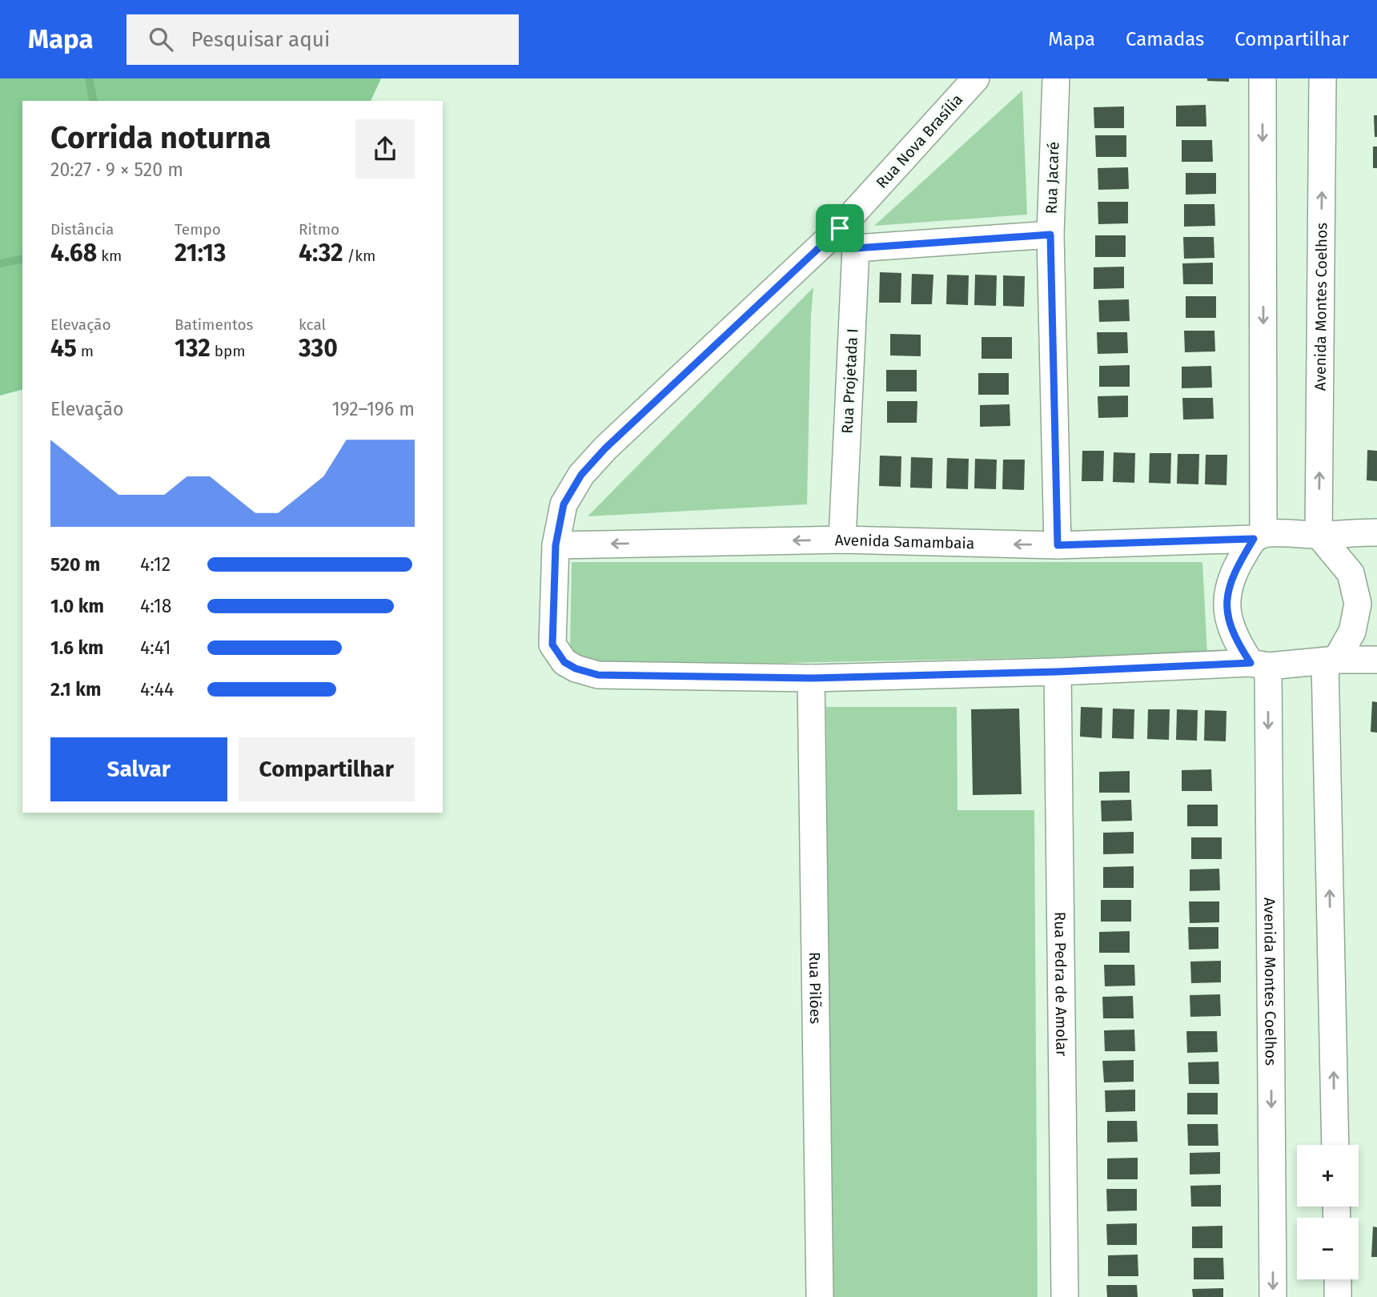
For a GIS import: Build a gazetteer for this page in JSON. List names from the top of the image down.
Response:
{
  "streets": {
    "street": [
      "Rua Nova Brasília",
      "Rua Jacaré",
      "Avenida Montes Coelhos",
      "Rua Projetada I",
      "Avenida Samambaia",
      "Rua Pedra de Amolar",
      "Rua Pilões"
    ]
  },
  "crossings": [
    ["Rua Nova Brasília", "Avenida Samambaia"],
    ["Rua Nova Brasília", "Rua Pilões"],
    ["Rua Jacaré", "Avenida Samambaia"],
    ["Avenida Montes Coelhos", "Avenida Samambaia"],
    ["Rua Projetada I", "Avenida Samambaia"]
  ],
  "page": {
    "header": "Mapa",
    "search": "Pesquisar aqui",
    "nav": ["Mapa", "Camadas", "Compartilhar"],
    "heading": ["Corrida noturna", "20:27 · 9 × 520 m"],
    "stats": [
      ["Distância", "4.68 km"],
      ["Tempo", "21:13"],
      ["Ritmo", "4:32 /km"],
      ["Elevação", "45 m"],
      ["Batimentos", "132 bpm"],
      ["kcal", "330"]
    ],
    "chart": ["Elevação", "192–196 m"],
    "list": [
      {
        "name": "520 m",
        "note": "4:12"
      },
      {
        "name": "1.0 km",
        "note": "4:18"
      },
      {
        "name": "1.6 km",
        "note": "4:41"
      },
      {
        "name": "2.1 km",
        "note": "4:44"
      }
    ],
    "buttons": ["Salvar", "Compartilhar"],
    "map_buttons": ["+", "−"]
  }
}
